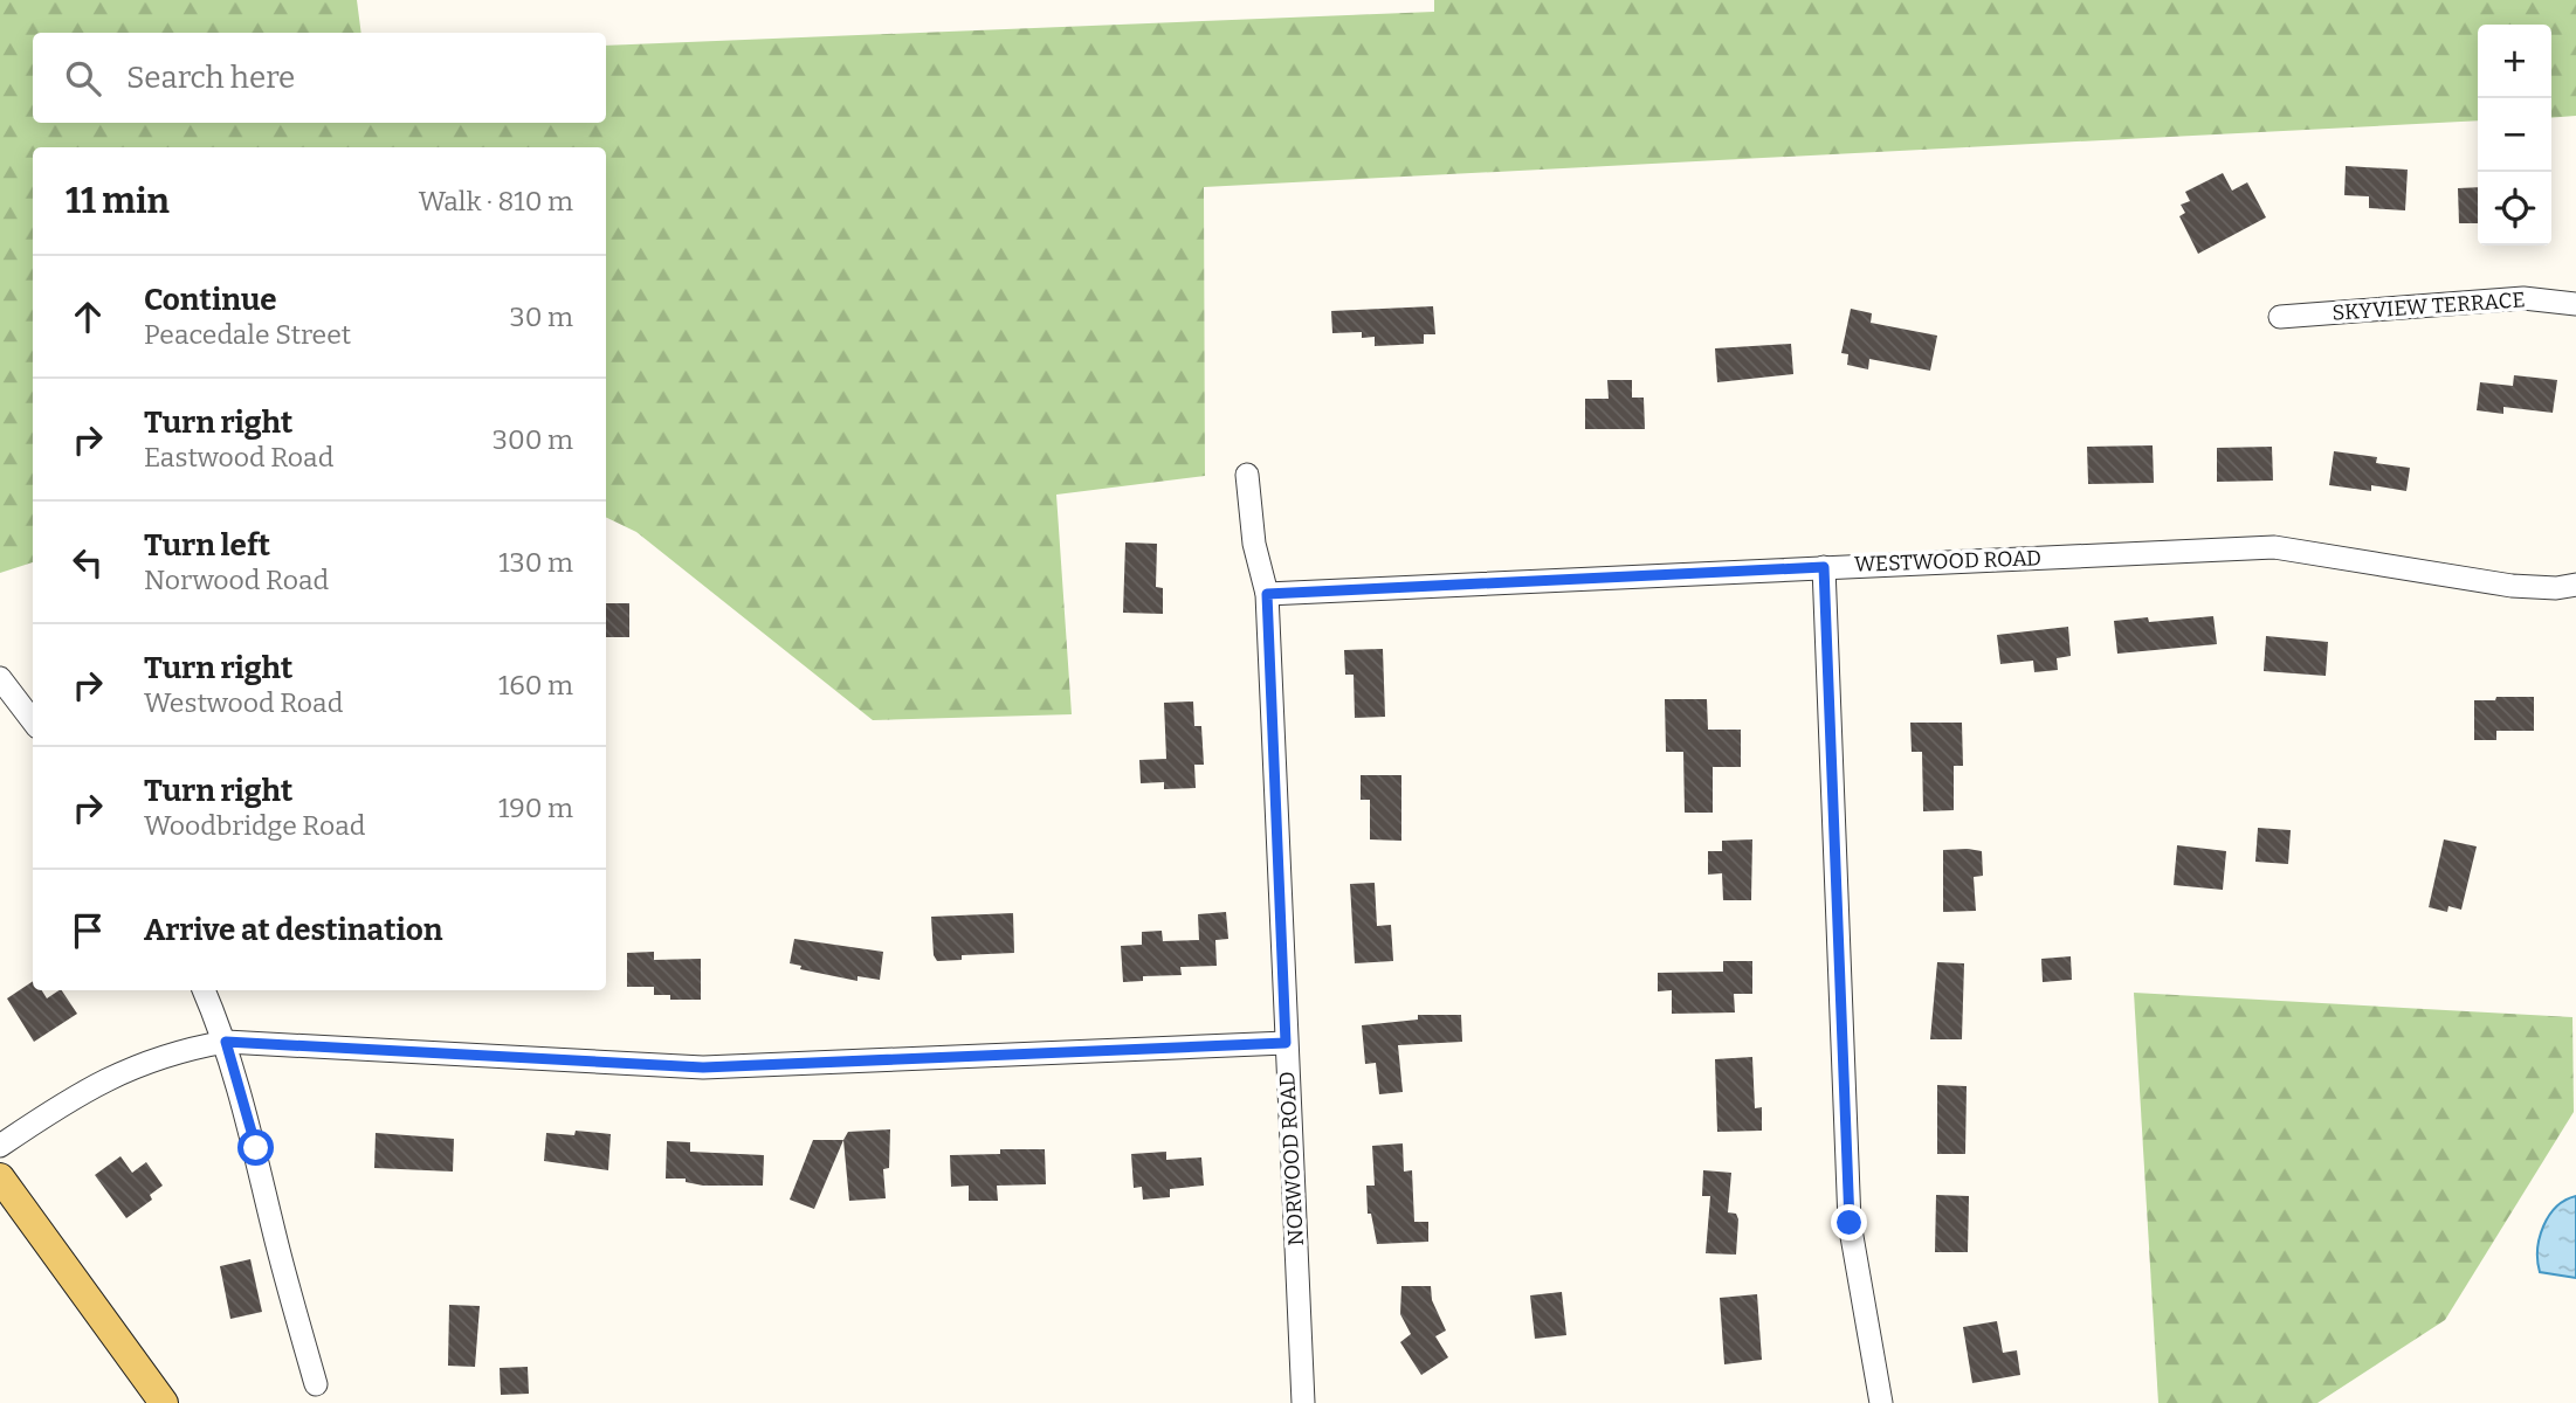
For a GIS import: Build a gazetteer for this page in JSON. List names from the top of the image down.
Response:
{
  "streets": {
    "street": ["SKYVIEW TERRACE", "WESTWOOD ROAD", "NORWOOD ROAD"]
  },
  "crossings": [
    ["WESTWOOD ROAD", "NORWOOD ROAD"]
  ],
  "page": {
    "map_buttons": ["+", "−"],
    "search": "Search here",
    "heading": ["11 min", "Walk · 810 m"],
    "list": [
      ["Continue", "Peacedale Street", "30 m"],
      ["Turn right", "Eastwood Road", "300 m"],
      ["Turn left", "Norwood Road", "130 m"],
      ["Turn right", "Westwood Road", "160 m"],
      ["Turn right", "Woodbridge Road", "190 m"],
      "Arrive at destination"
    ]
  }
}
